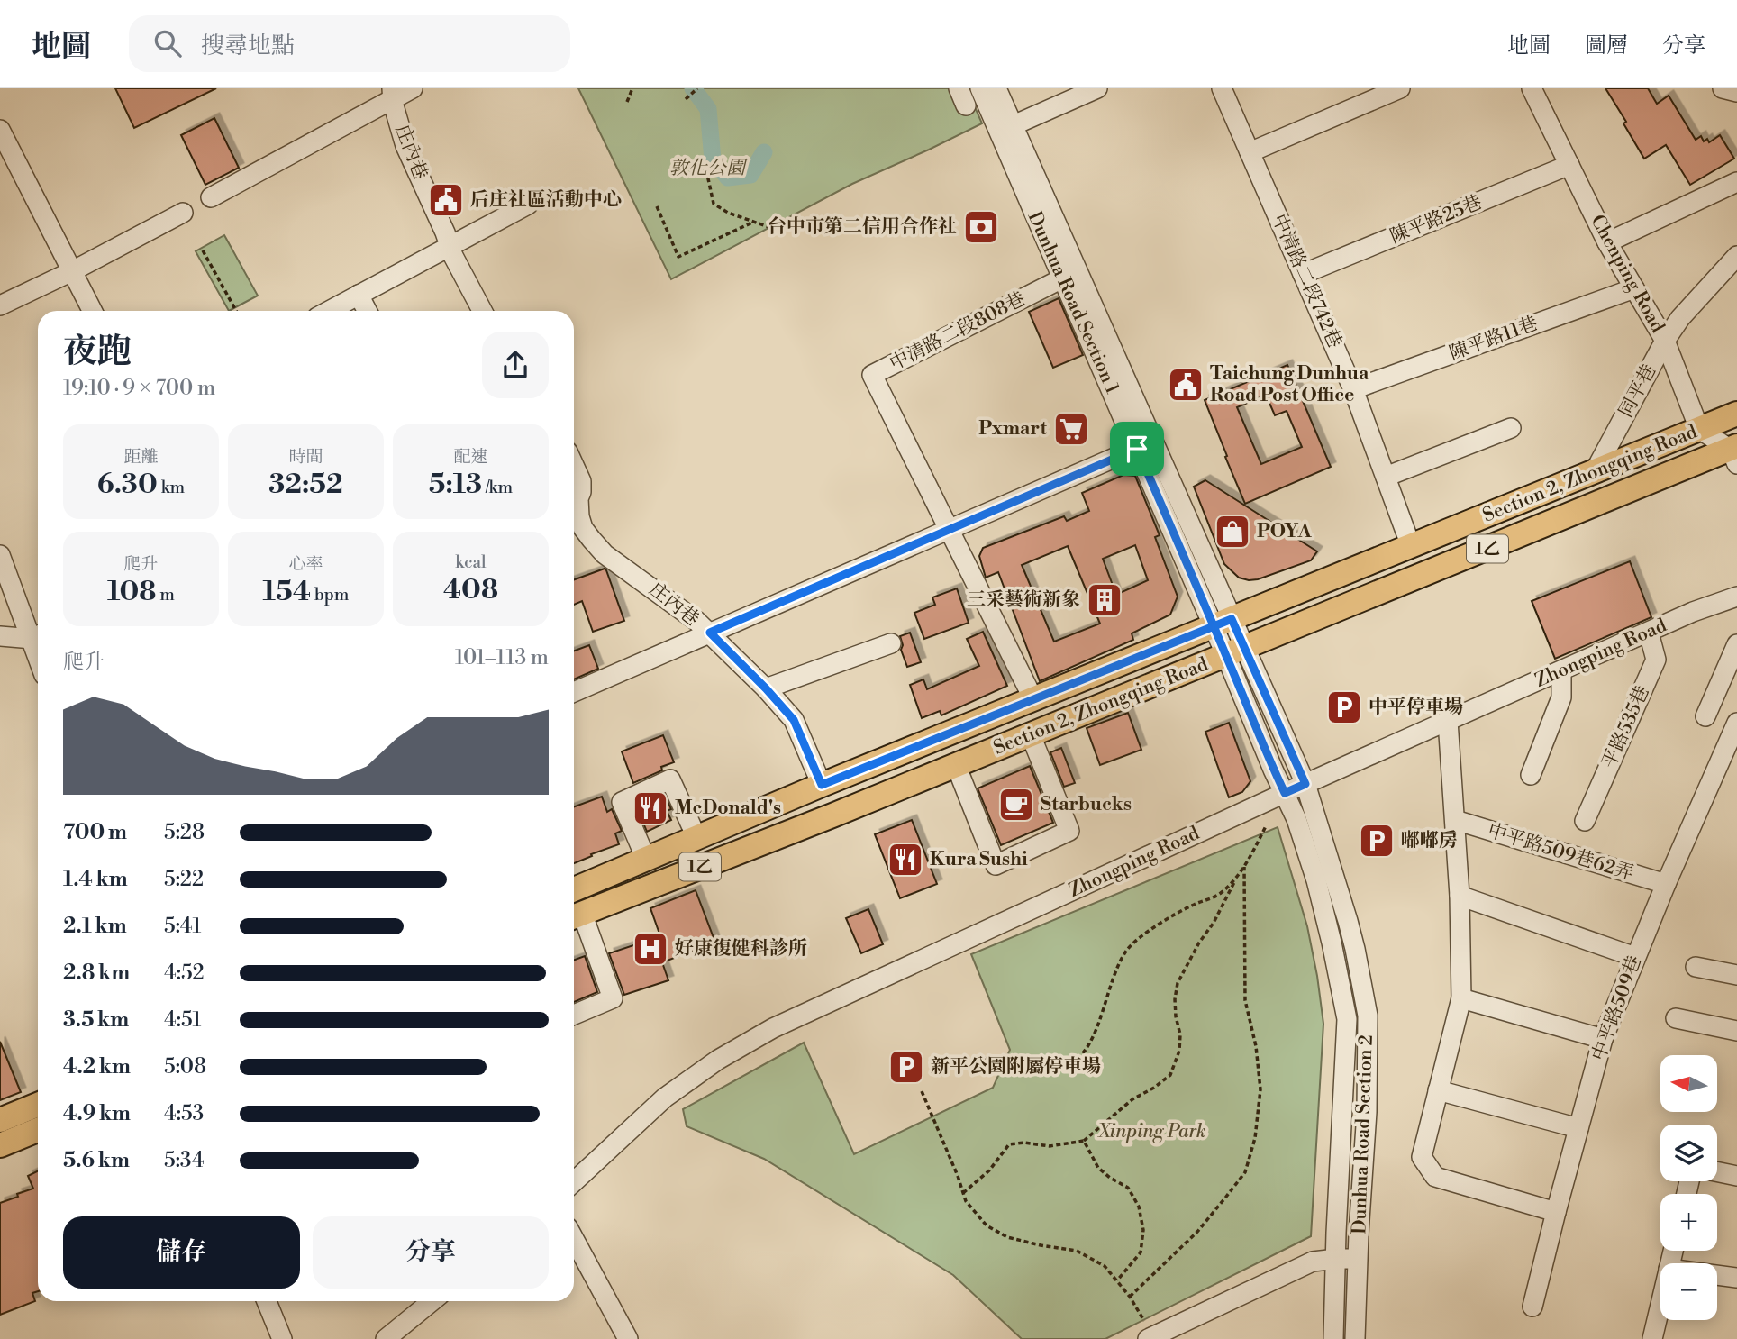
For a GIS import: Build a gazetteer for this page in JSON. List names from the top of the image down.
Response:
{
  "streets": {
    "main road": ["Section 2, Zhongqing Road", "1乙"],
    "street": [
      "庄內巷",
      "陳平路25巷",
      "Chenping Road",
      "中清路二段742巷",
      "Dunhua Road Section 1",
      "中清路二段808巷",
      "陳平路11巷",
      "同平巷",
      "Zhongping Road",
      "平路535巷",
      "中平路509巷62弄",
      "中平路509巷",
      "Dunhua Road Section 2"
    ]
  },
  "crossings": [
    ["庄內巷", "Section 2, Zhongqing Road"],
    ["陳平路25巷", "Chenping Road"],
    ["陳平路25巷", "中清路二段742巷"],
    ["Chenping Road", "陳平路11巷"],
    ["Chenping Road", "同平巷"],
    ["Chenping Road", "Section 2, Zhongqing Road"],
    ["中清路二段742巷", "陳平路11巷"],
    ["中清路二段742巷", "Section 2, Zhongqing Road"],
    ["Dunhua Road Section 1", "中清路二段808巷"],
    ["Dunhua Road Section 1", "Section 2, Zhongqing Road"],
    ["Dunhua Road Section 1", "Dunhua Road Section 2"],
    ["中清路二段808巷", "Section 2, Zhongqing Road"],
    ["同平巷", "Section 2, Zhongqing Road"],
    ["Section 2, Zhongqing Road", "Dunhua Road Section 2"],
    ["Zhongping Road", "平路535巷"],
    ["Zhongping Road", "Dunhua Road Section 2"],
    ["中平路509巷62弄", "中平路509巷"]
  ],
  "parks": ["敦化公園", "Xinping Park"],
  "places": {
    "public building": ["后庄社區活動中心", "Taichung Dunhua Road Post Office"],
    "bank": ["台中市第二信用合作社"],
    "supermarket": ["Pxmart"],
    "shop": ["POYA"],
    "building": ["三采藝術新象"],
    "parking": ["中平停車場", "嘟嘟房", "新平公園附屬停車場"],
    "cafe": ["Starbucks"],
    "restaurant": ["McDonald's", "Kura Sushi"],
    "hospital": ["好康復健科診所"]
  },
  "north": "left",
  "page": {
    "header": "地圖",
    "search": "搜尋地點",
    "nav": ["地圖", "圖層", "分享"],
    "heading": ["夜跑", "19:10 · 9 × 700 m"],
    "stats": [
      ["距離", "6.30 km"],
      ["時間", "32:52"],
      ["配速", "5:13 /km"],
      ["爬升", "108 m"],
      ["心率", "154 bpm"],
      ["kcal", "408"]
    ],
    "chart": ["爬升", "101–113 m"],
    "list": [
      {
        "name": "700 m",
        "note": "5:28"
      },
      {
        "name": "1.4 km",
        "note": "5:22"
      },
      {
        "name": "2.1 km",
        "note": "5:41"
      },
      {
        "name": "2.8 km",
        "note": "4:52"
      },
      {
        "name": "3.5 km",
        "note": "4:51"
      },
      {
        "name": "4.2 km",
        "note": "5:08"
      },
      {
        "name": "4.9 km",
        "note": "4:53"
      },
      {
        "name": "5.6 km",
        "note": "5:34"
      }
    ],
    "map_buttons": ["+", "−"],
    "buttons": ["儲存", "分享"]
  }
}
